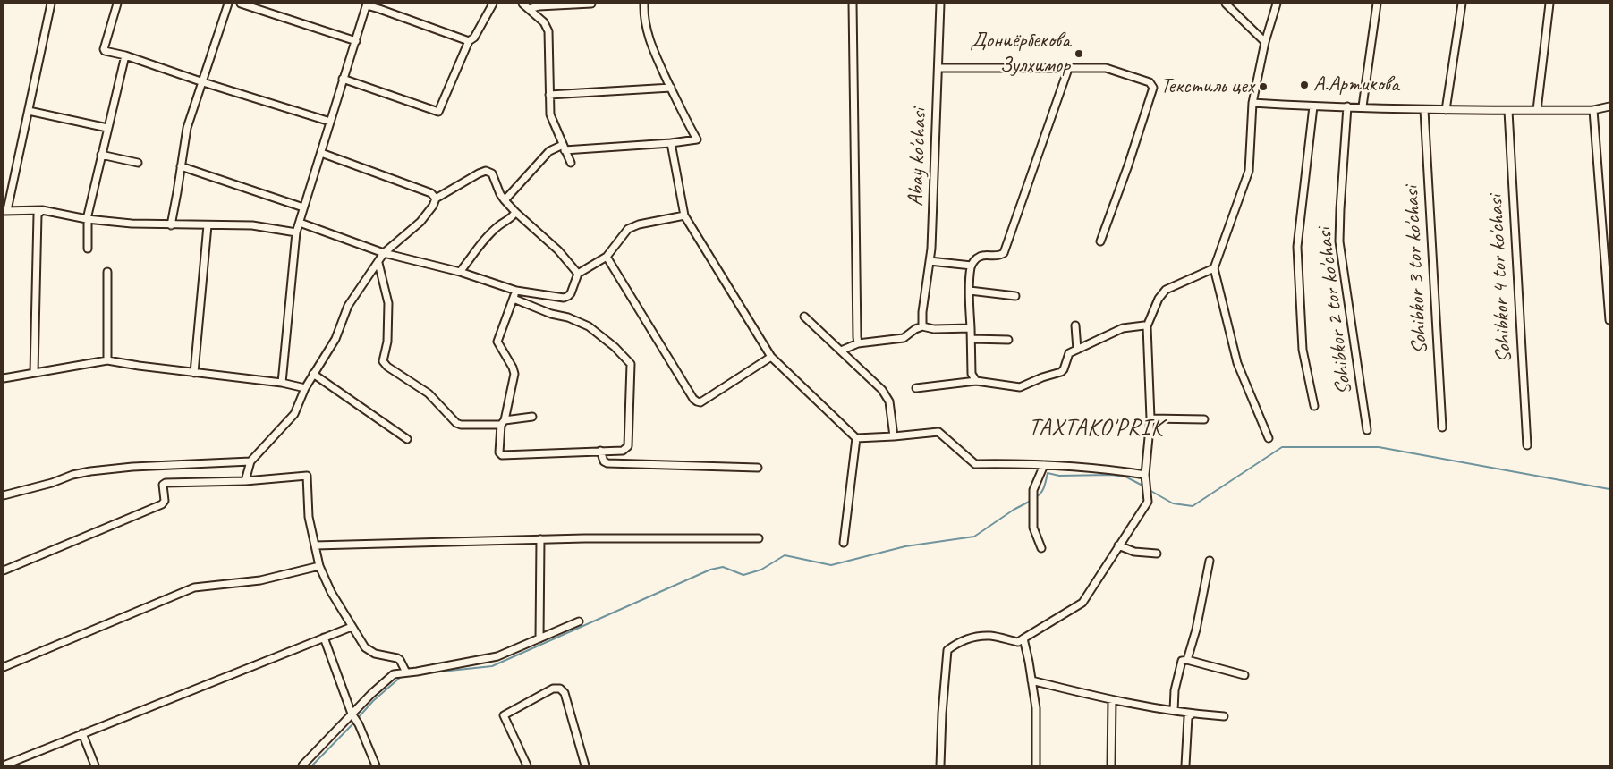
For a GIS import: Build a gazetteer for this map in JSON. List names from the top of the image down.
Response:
{
  "streets": {
    "street": [
      "Abay ko'chasi",
      "Sohibkor 3 tor ko'chasi",
      "Sohibkor 4 tor ko'chasi",
      "Sohibkor 2 tor ko'chasi"
    ]
  },
  "districts": ["TAXTAKO'PRIK"],
  "places": ["Дониёрбекова Зулхимор", "А.Артикова", "Текстиль цех"]
}
